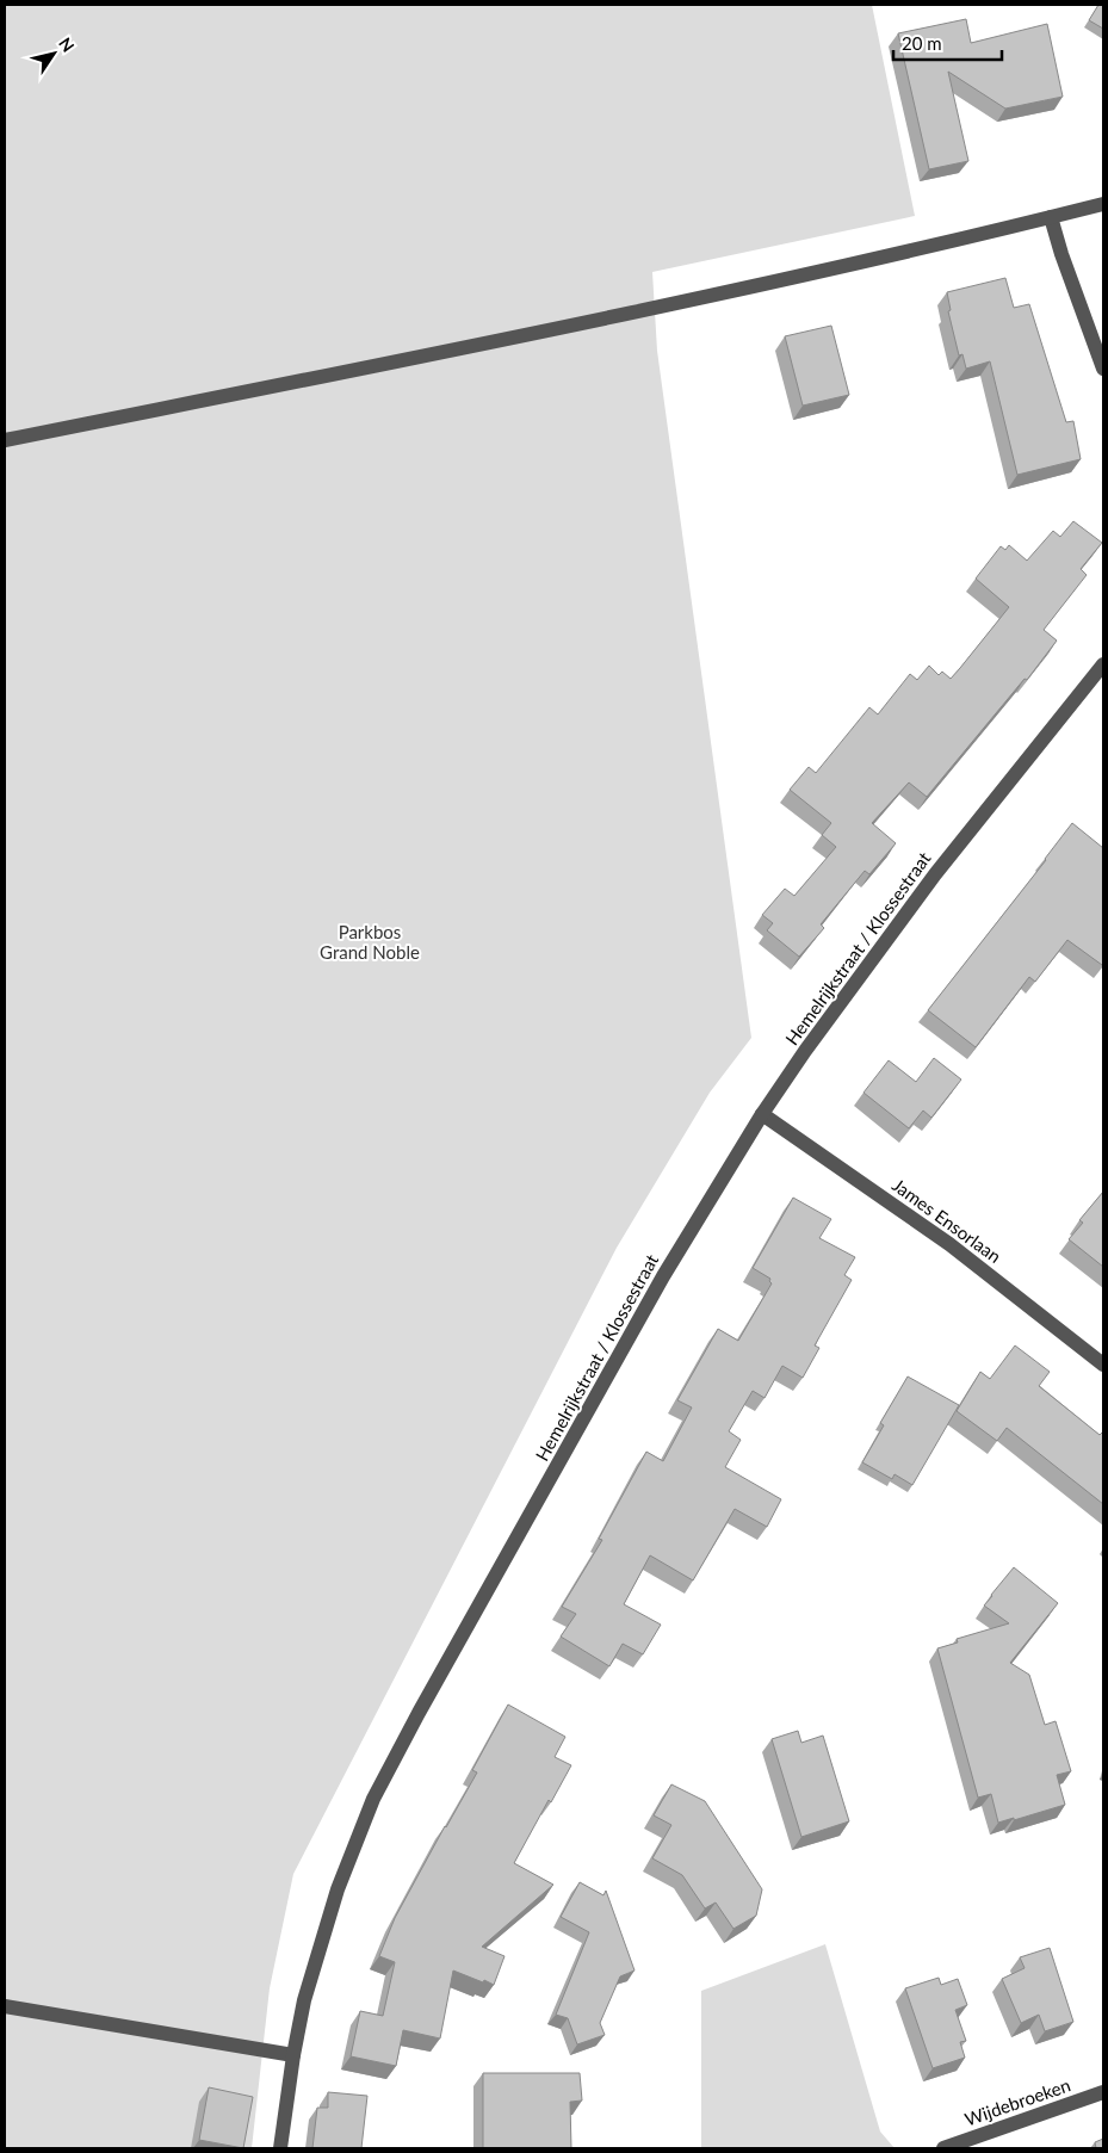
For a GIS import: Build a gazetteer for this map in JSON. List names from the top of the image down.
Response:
{
  "streets": {
    "street": ["Hemelrijkstraat / Klossestraat", "James Ensorlaan", "Wijdebroeken"]
  },
  "crossings": [
    ["Hemelrijkstraat / Klossestraat", "James Ensorlaan"]
  ],
  "parks": ["Parkbos Grand Noble"],
  "scale_bar": "20 m",
  "north": "top right"
}
